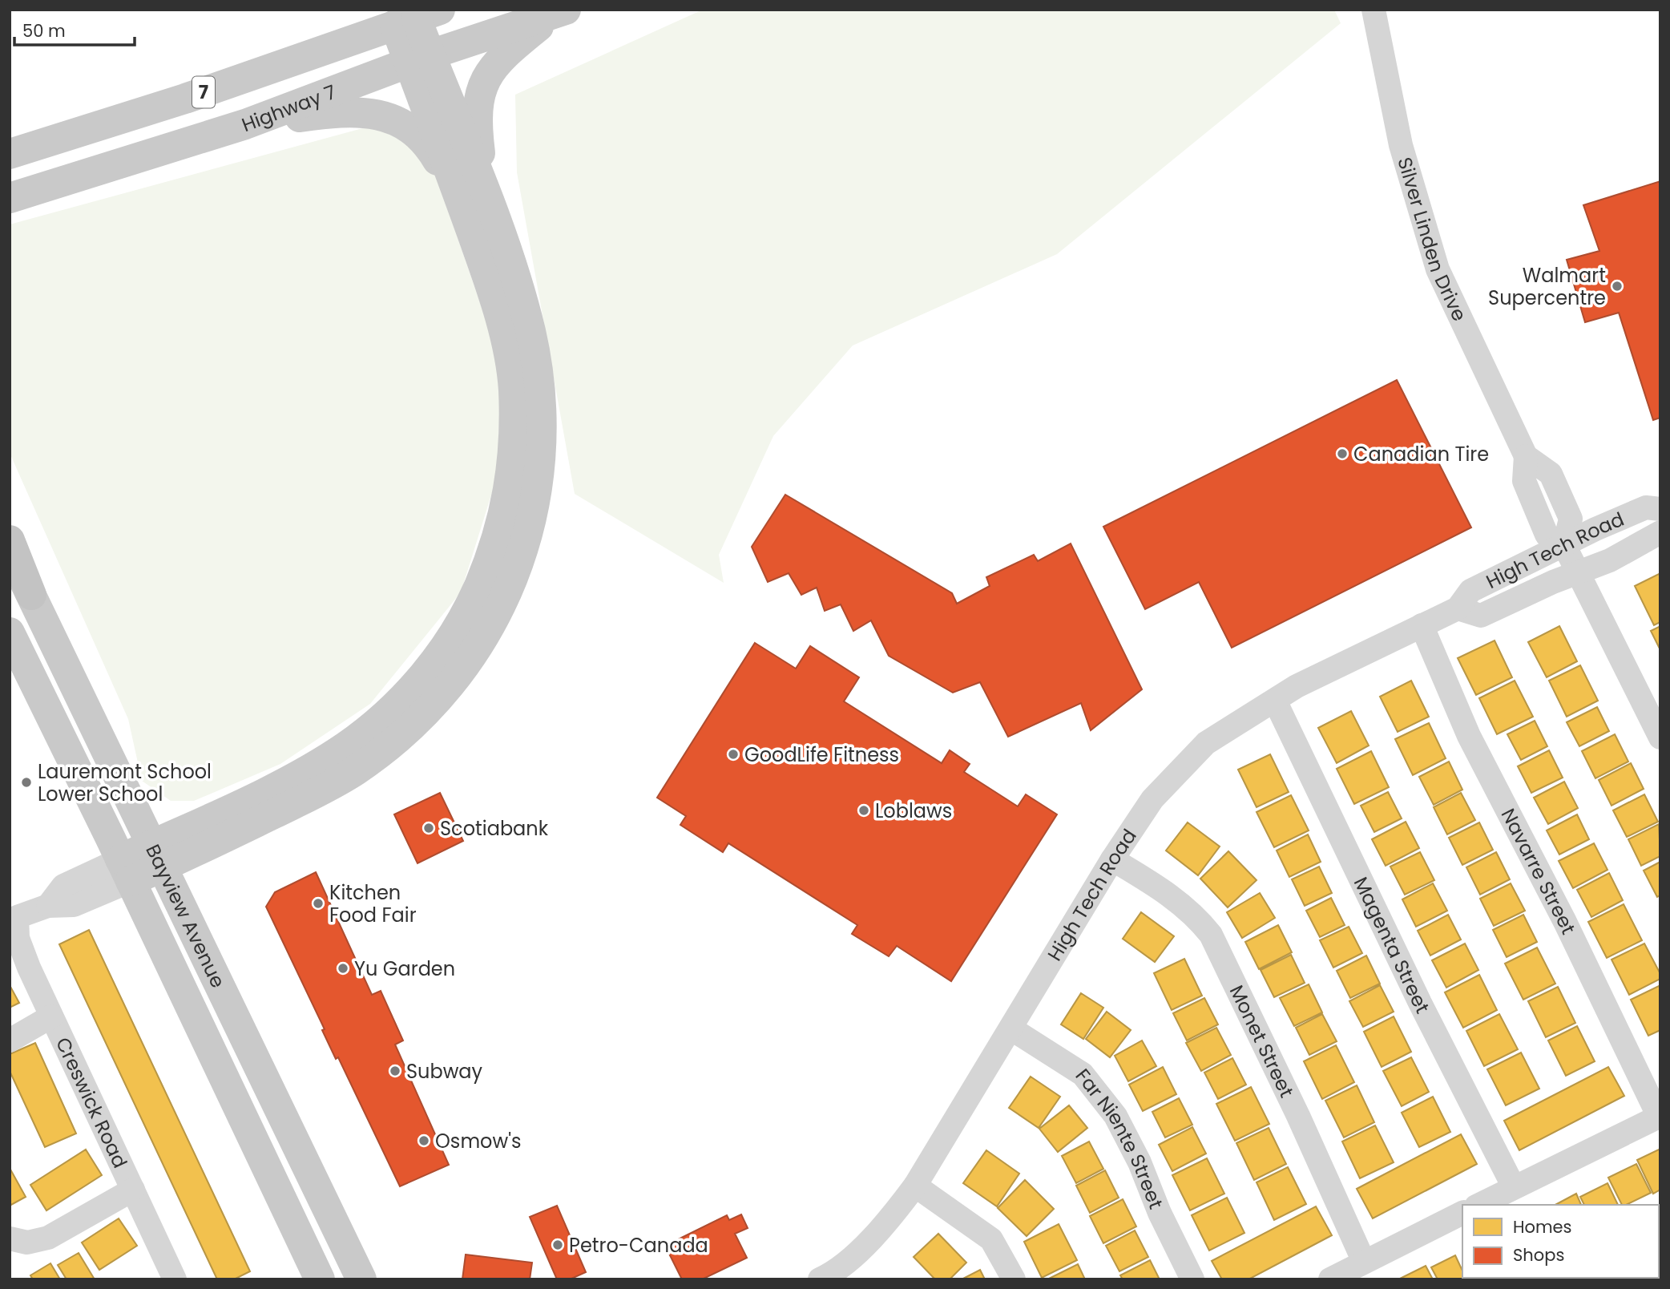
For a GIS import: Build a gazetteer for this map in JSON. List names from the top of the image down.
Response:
{
  "streets": {
    "main road": ["7", "Highway 7", "Bayview Avenue"],
    "street": [
      "Silver Linden Drive",
      "High Tech Road",
      "Navarre Street",
      "Magenta Street",
      "Monet Street",
      "Creswick Road",
      "Far Niente Street"
    ]
  },
  "crossings": [
    ["Silver Linden Drive", "High Tech Road"],
    ["High Tech Road", "Navarre Street"],
    ["High Tech Road", "Magenta Street"],
    ["High Tech Road", "Monet Street"],
    ["High Tech Road", "Far Niente Street"],
    ["Bayview Avenue", "Creswick Road"]
  ],
  "places": [
    "Walmart Supercentre",
    "Canadian Tire",
    "GoodLife Fitness",
    "Lauremont School Lower School",
    "Loblaws",
    "Scotiabank",
    "Kitchen Food Fair",
    "Yu Garden",
    "Subway",
    "Osmow's",
    "Petro-Canada"
  ],
  "legend": ["Homes", "Shops"],
  "scale_bar": "50 m"
}
